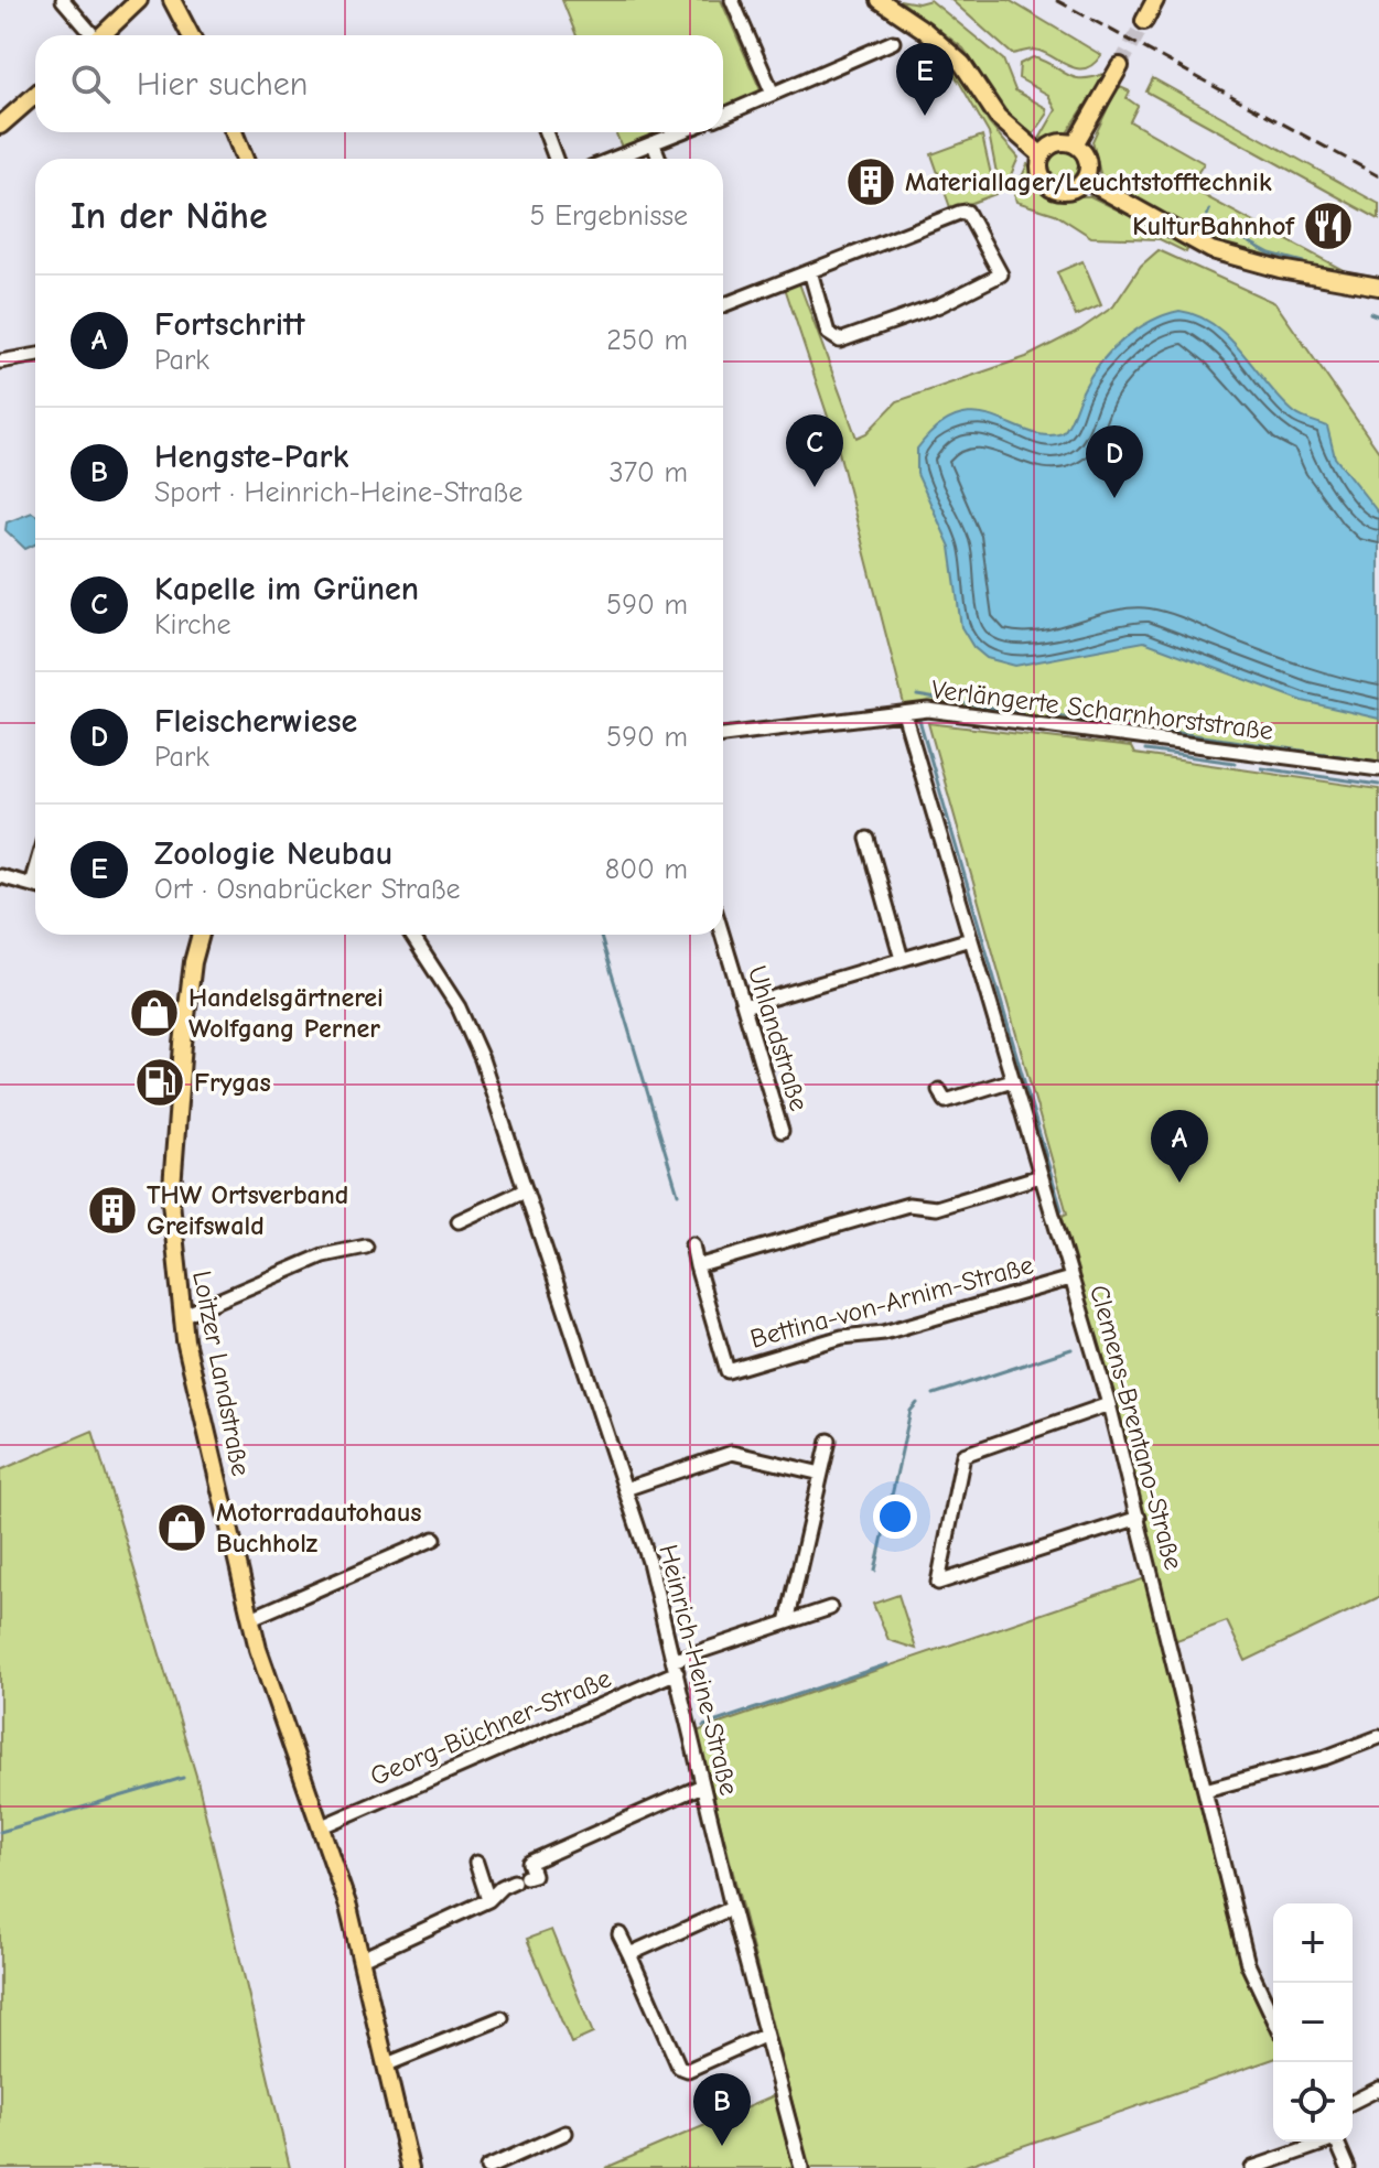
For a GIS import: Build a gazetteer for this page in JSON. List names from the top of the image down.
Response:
{
  "streets": {
    "main road": ["Loitzer Landstraße"],
    "street": [
      "Verlängerte Scharnhorststraße",
      "Uhlandstraße",
      "Bettina-von-Arnim-Straße",
      "Clemens-Brentano-Straße",
      "Heinrich-Heine-Straße",
      "Georg-Büchner-Straße"
    ]
  },
  "crossings": [
    ["Verlängerte Scharnhorststraße", "Clemens-Brentano-Straße"],
    ["Bettina-von-Arnim-Straße", "Clemens-Brentano-Straße"],
    ["Loitzer Landstraße", "Georg-Büchner-Straße"],
    ["Heinrich-Heine-Straße", "Georg-Büchner-Straße"]
  ],
  "places": {
    "building": ["Materiallager/Leuchtstofftechnik", "THW Ortsverband Greifswald"],
    "restaurant": ["KulturBahnhof"],
    "shop": ["Handelsgärtnerei Wolfgang Perner", "Motorradautohaus Buchholz"],
    "fuel station": ["Frygas"]
  },
  "page": {
    "search": "Hier suchen",
    "pins": [
      "E",
      "C",
      "D",
      "A",
      "B"
    ],
    "heading": ["In der Nähe", "5 Ergebnisse"],
    "list": [
      {
        "mark": "A",
        "name": "Fortschritt",
        "note": "Park",
        "value": "250 m"
      },
      {
        "mark": "B",
        "name": "Hengste-Park",
        "note": "Sport · Heinrich-Heine-Straße",
        "value": "370 m"
      },
      {
        "mark": "C",
        "name": "Kapelle im Grünen",
        "note": "Kirche",
        "value": "590 m"
      },
      {
        "mark": "D",
        "name": "Fleischerwiese",
        "note": "Park",
        "value": "590 m"
      },
      {
        "mark": "E",
        "name": "Zoologie Neubau",
        "note": "Ort · Osnabrücker Straße",
        "value": "800 m"
      }
    ],
    "map_buttons": ["+", "−"]
  }
}
